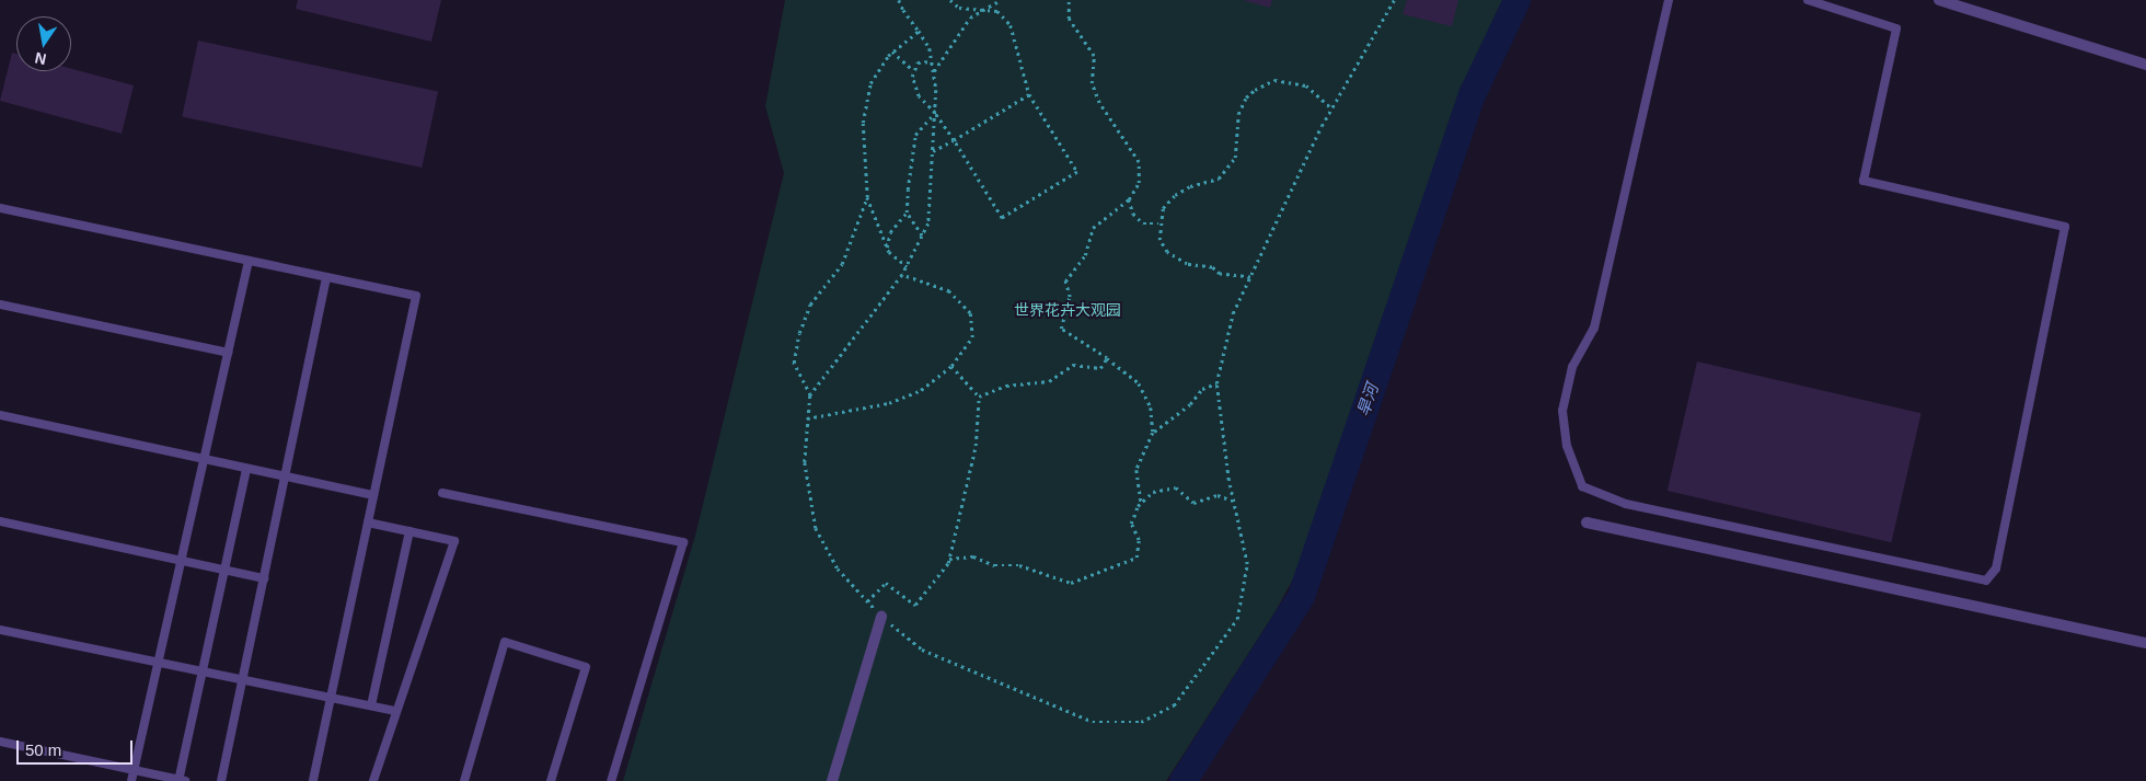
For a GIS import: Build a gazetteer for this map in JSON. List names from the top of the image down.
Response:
{
  "water": ["旱河"],
  "parks": ["世界花卉大观园"],
  "scale_bar": "50 m",
  "north": "bottom"
}
